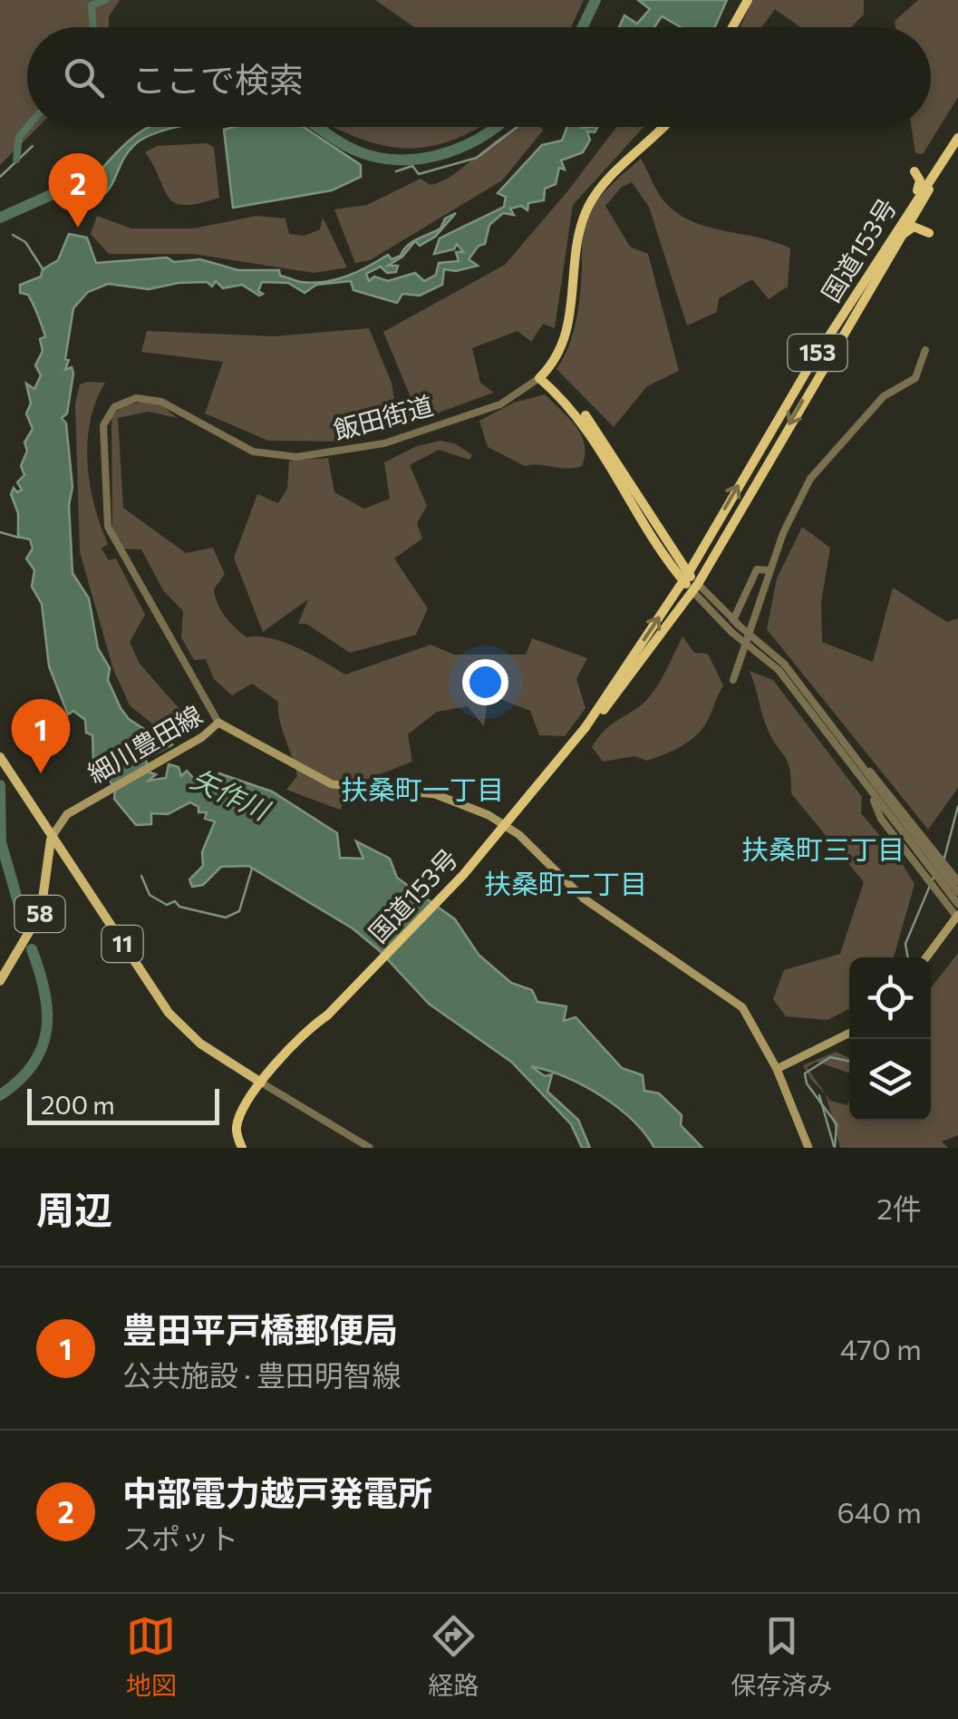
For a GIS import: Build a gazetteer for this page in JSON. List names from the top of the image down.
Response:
{
  "streets": {
    "highway": ["国道153号", "153", "飯田街道"],
    "main road": ["細川豊田線", "58", "11"]
  },
  "crossings": [
    ["国道153号", "153"],
    ["国道153号", "11"],
    ["153", "11"],
    ["飯田街道", "細川豊田線"],
    ["細川豊田線", "58"],
    ["細川豊田線", "11"],
    ["58", "11"]
  ],
  "districts": ["扶桑町一丁目", "扶桑町三丁目", "扶桑町二丁目"],
  "water": ["矢作川"],
  "scale_bar": "200 m",
  "page": {
    "search": "ここで検索",
    "pins": ["2", "1"],
    "scale": "200 m",
    "heading": ["周辺", "2件"],
    "list": [
      {
        "mark": "1",
        "name": "豊田平戸橋郵便局",
        "note": "公共施設 · 豊田明智線",
        "value": "470 m"
      },
      {
        "mark": "2",
        "name": "中部電力越戸発電所",
        "note": "スポット",
        "value": "640 m"
      }
    ],
    "nav": ["地図", "経路", "保存済み"]
  }
}
